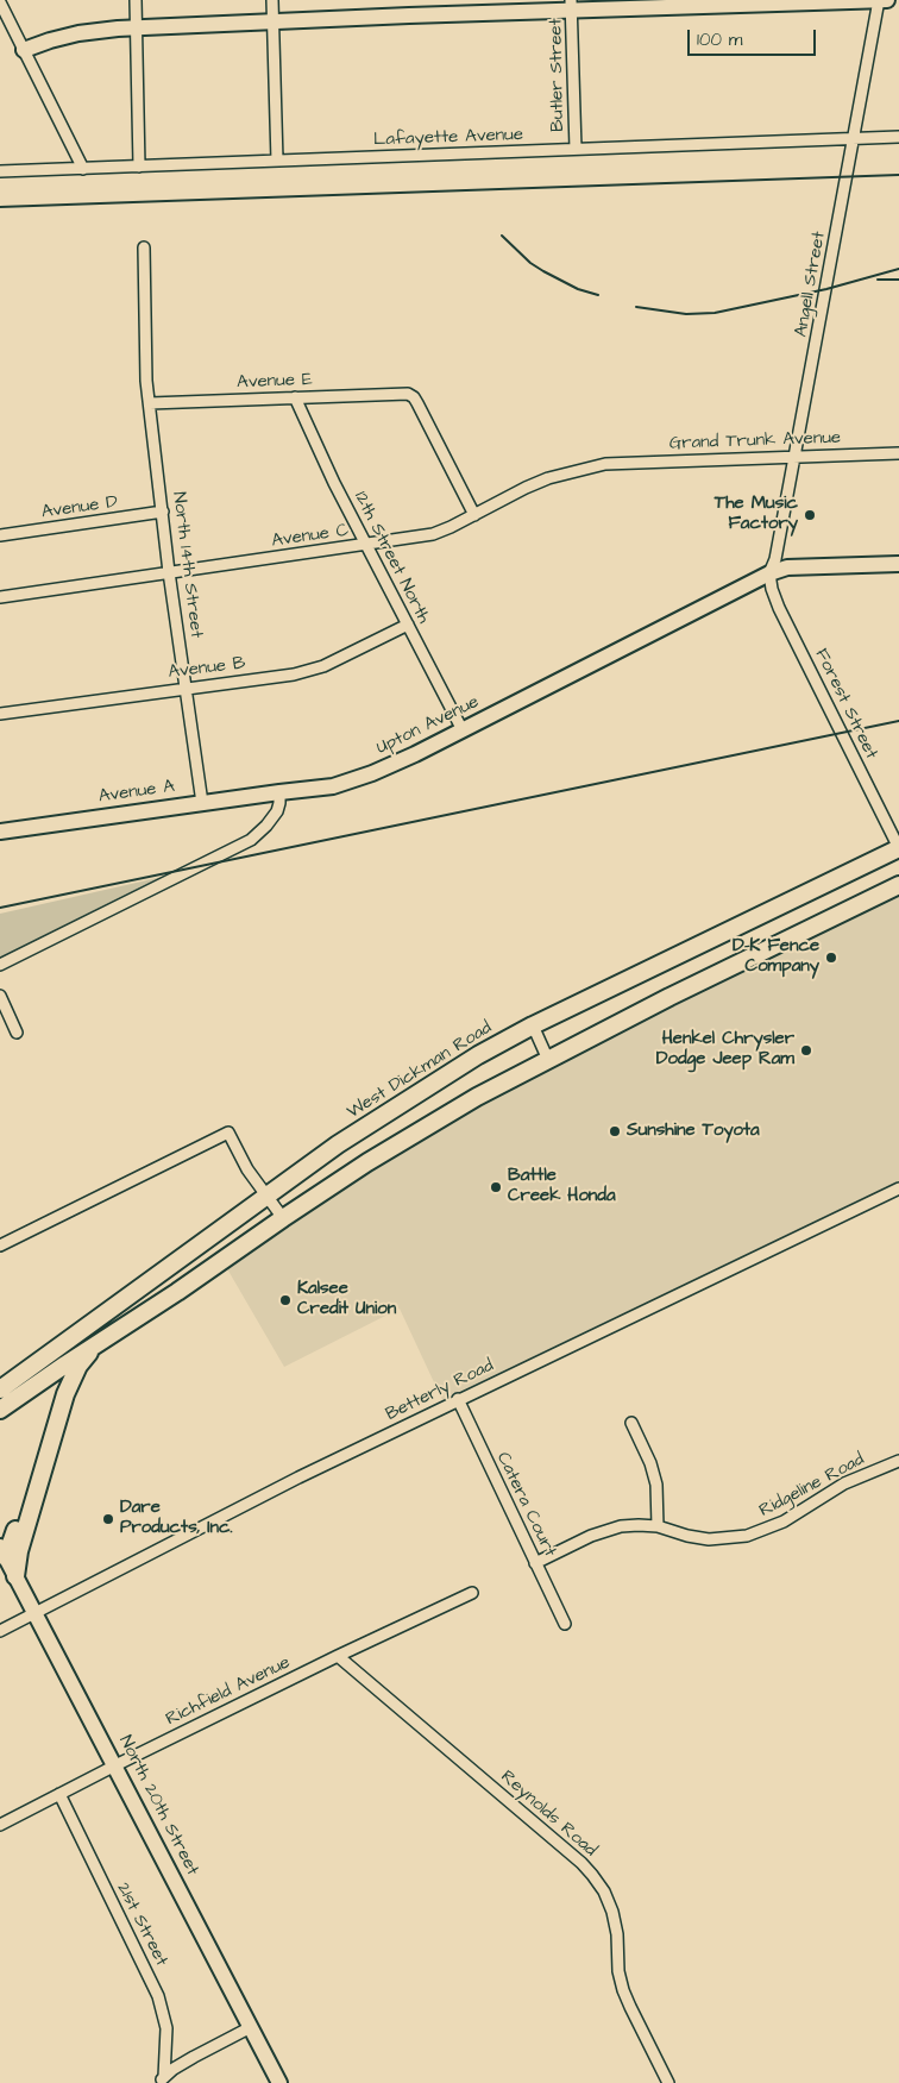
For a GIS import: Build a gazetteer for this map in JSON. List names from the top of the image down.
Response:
{
  "streets": {
    "main road": ["West Dickman Road"],
    "street": [
      "Butler Street",
      "Lafayette Avenue",
      "Angell Street",
      "Avenue E",
      "Grand Trunk Avenue",
      "Avenue D",
      "Avenue C",
      "12th Street North",
      "North 14th Street",
      "Avenue B",
      "Forest Street",
      "Upton Avenue",
      "Avenue A",
      "Betterly Road",
      "Ridgeline Road",
      "Catera Court",
      "Richfield Avenue",
      "North 20th Street",
      "Reynolds Road",
      "21st Street"
    ]
  },
  "crossings": [
    ["Butler Street", "Lafayette Avenue"],
    ["Lafayette Avenue", "Angell Street"],
    ["Angell Street", "Grand Trunk Avenue"],
    ["Angell Street", "Forest Street"],
    ["Angell Street", "Upton Avenue"],
    ["Avenue E", "Avenue C"],
    ["Avenue E", "12th Street North"],
    ["Avenue E", "North 14th Street"],
    ["Grand Trunk Avenue", "Avenue C"],
    ["Avenue D", "North 14th Street"],
    ["Avenue C", "12th Street North"],
    ["Avenue C", "North 14th Street"],
    ["12th Street North", "Avenue B"],
    ["12th Street North", "Upton Avenue"],
    ["North 14th Street", "Avenue B"],
    ["North 14th Street", "Avenue A"],
    ["Forest Street", "Upton Avenue"],
    ["Forest Street", "West Dickman Road"],
    ["Upton Avenue", "Avenue A"],
    ["Betterly Road", "Catera Court"],
    ["Betterly Road", "North 20th Street"],
    ["Ridgeline Road", "Catera Court"],
    ["Richfield Avenue", "North 20th Street"],
    ["Richfield Avenue", "Reynolds Road"],
    ["Richfield Avenue", "21st Street"]
  ],
  "places": [
    "The Music Factory",
    "D-K Fence Company",
    "Henkel Chrysler Dodge Jeep Ram",
    "Sunshine Toyota",
    "Battle Creek Honda",
    "Kalsee Credit Union",
    "Dare Products, Inc."
  ],
  "scale_bar": "100 m"
}
